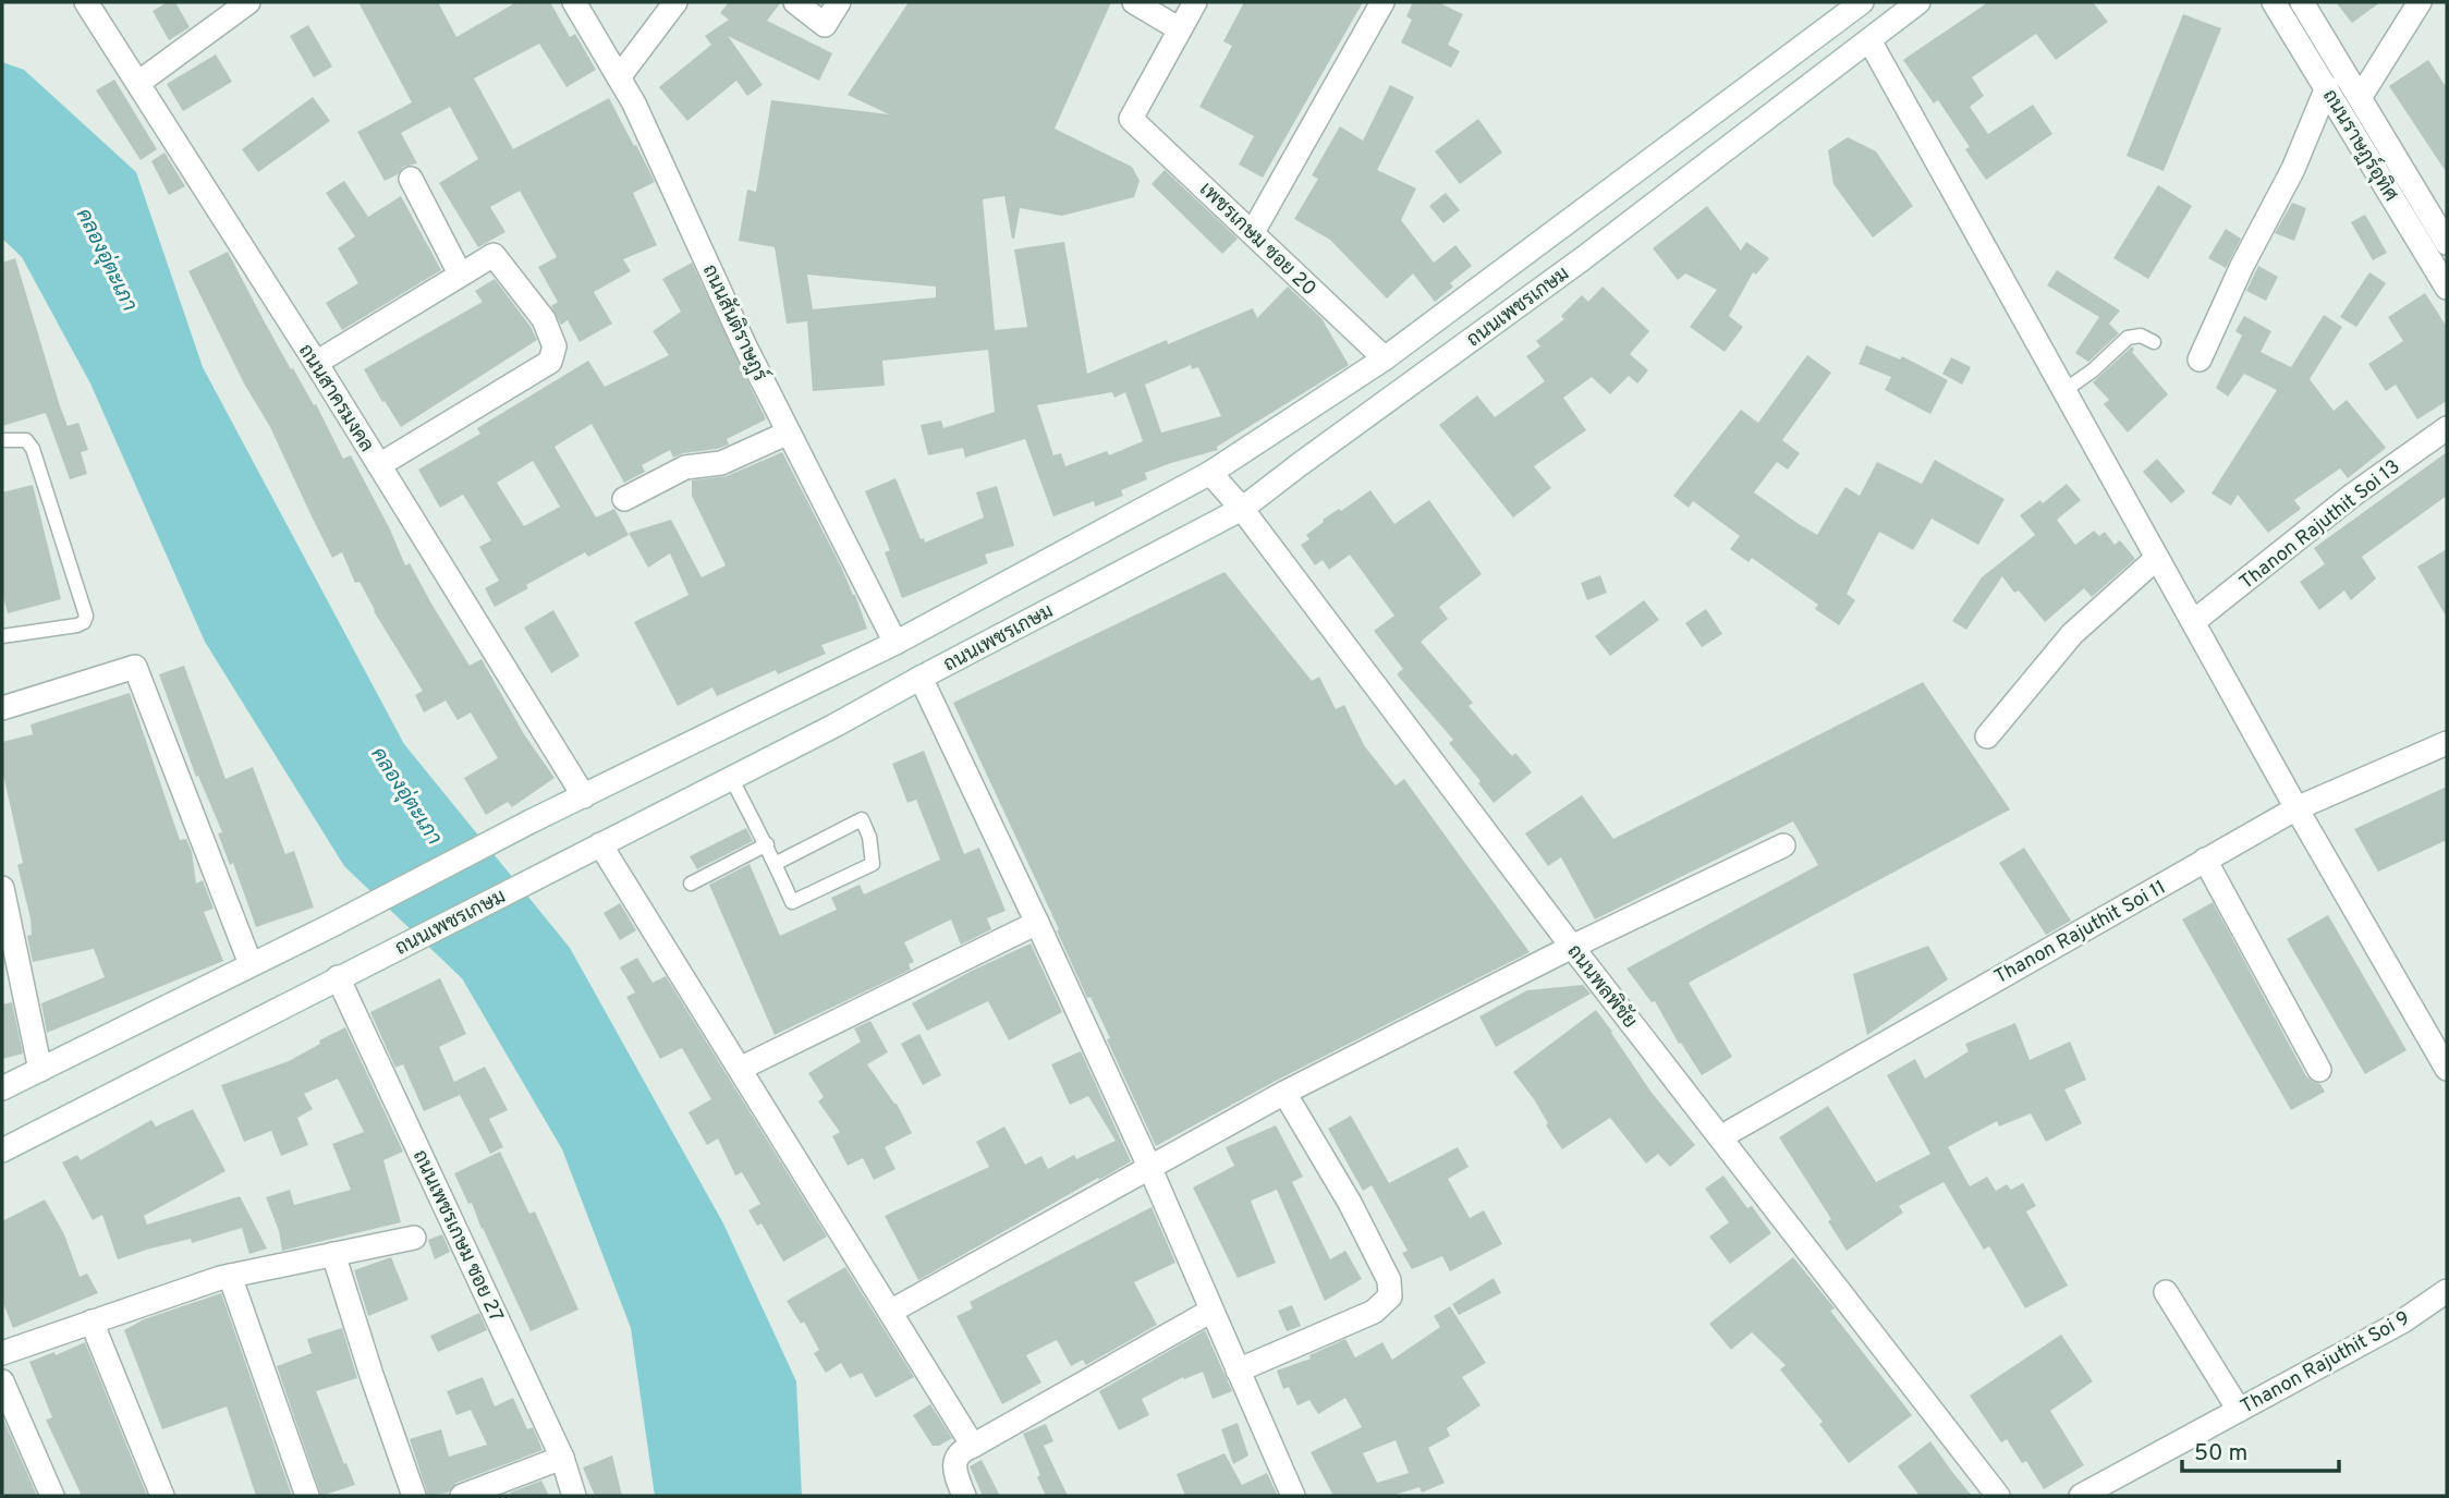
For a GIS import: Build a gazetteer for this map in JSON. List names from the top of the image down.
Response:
{
  "streets": {
    "street": [
      "ถนนราษฏร์อุทิศ",
      "เพชรเกษม ซอย 20",
      "ถนนเพชรเกษม",
      "ถนนสันติราษฎร์",
      "ถนนสาครมงคล",
      "Thanon Rajuthit Soi 13",
      "Thanon Rajuthit Soi 11",
      "ถนนพลพิชัย",
      "ถนนเพชรเกษม ซอย 27",
      "Thanon Rajuthit Soi 9"
    ]
  },
  "crossings": [
    ["เพชรเกษม ซอย 20", "ถนนเพชรเกษม"],
    ["ถนนเพชรเกษม", "ถนนสันติราษฎร์"],
    ["ถนนเพชรเกษม", "ถนนสาครมงคล"],
    ["ถนนเพชรเกษม", "ถนนพลพิชัย"],
    ["ถนนเพชรเกษม", "ถนนเพชรเกษม ซอย 27"],
    ["Thanon Rajuthit Soi 11", "ถนนพลพิชัย"]
  ],
  "water": ["คลองอุ่ตะเภา"],
  "scale_bar": "50 m"
}
